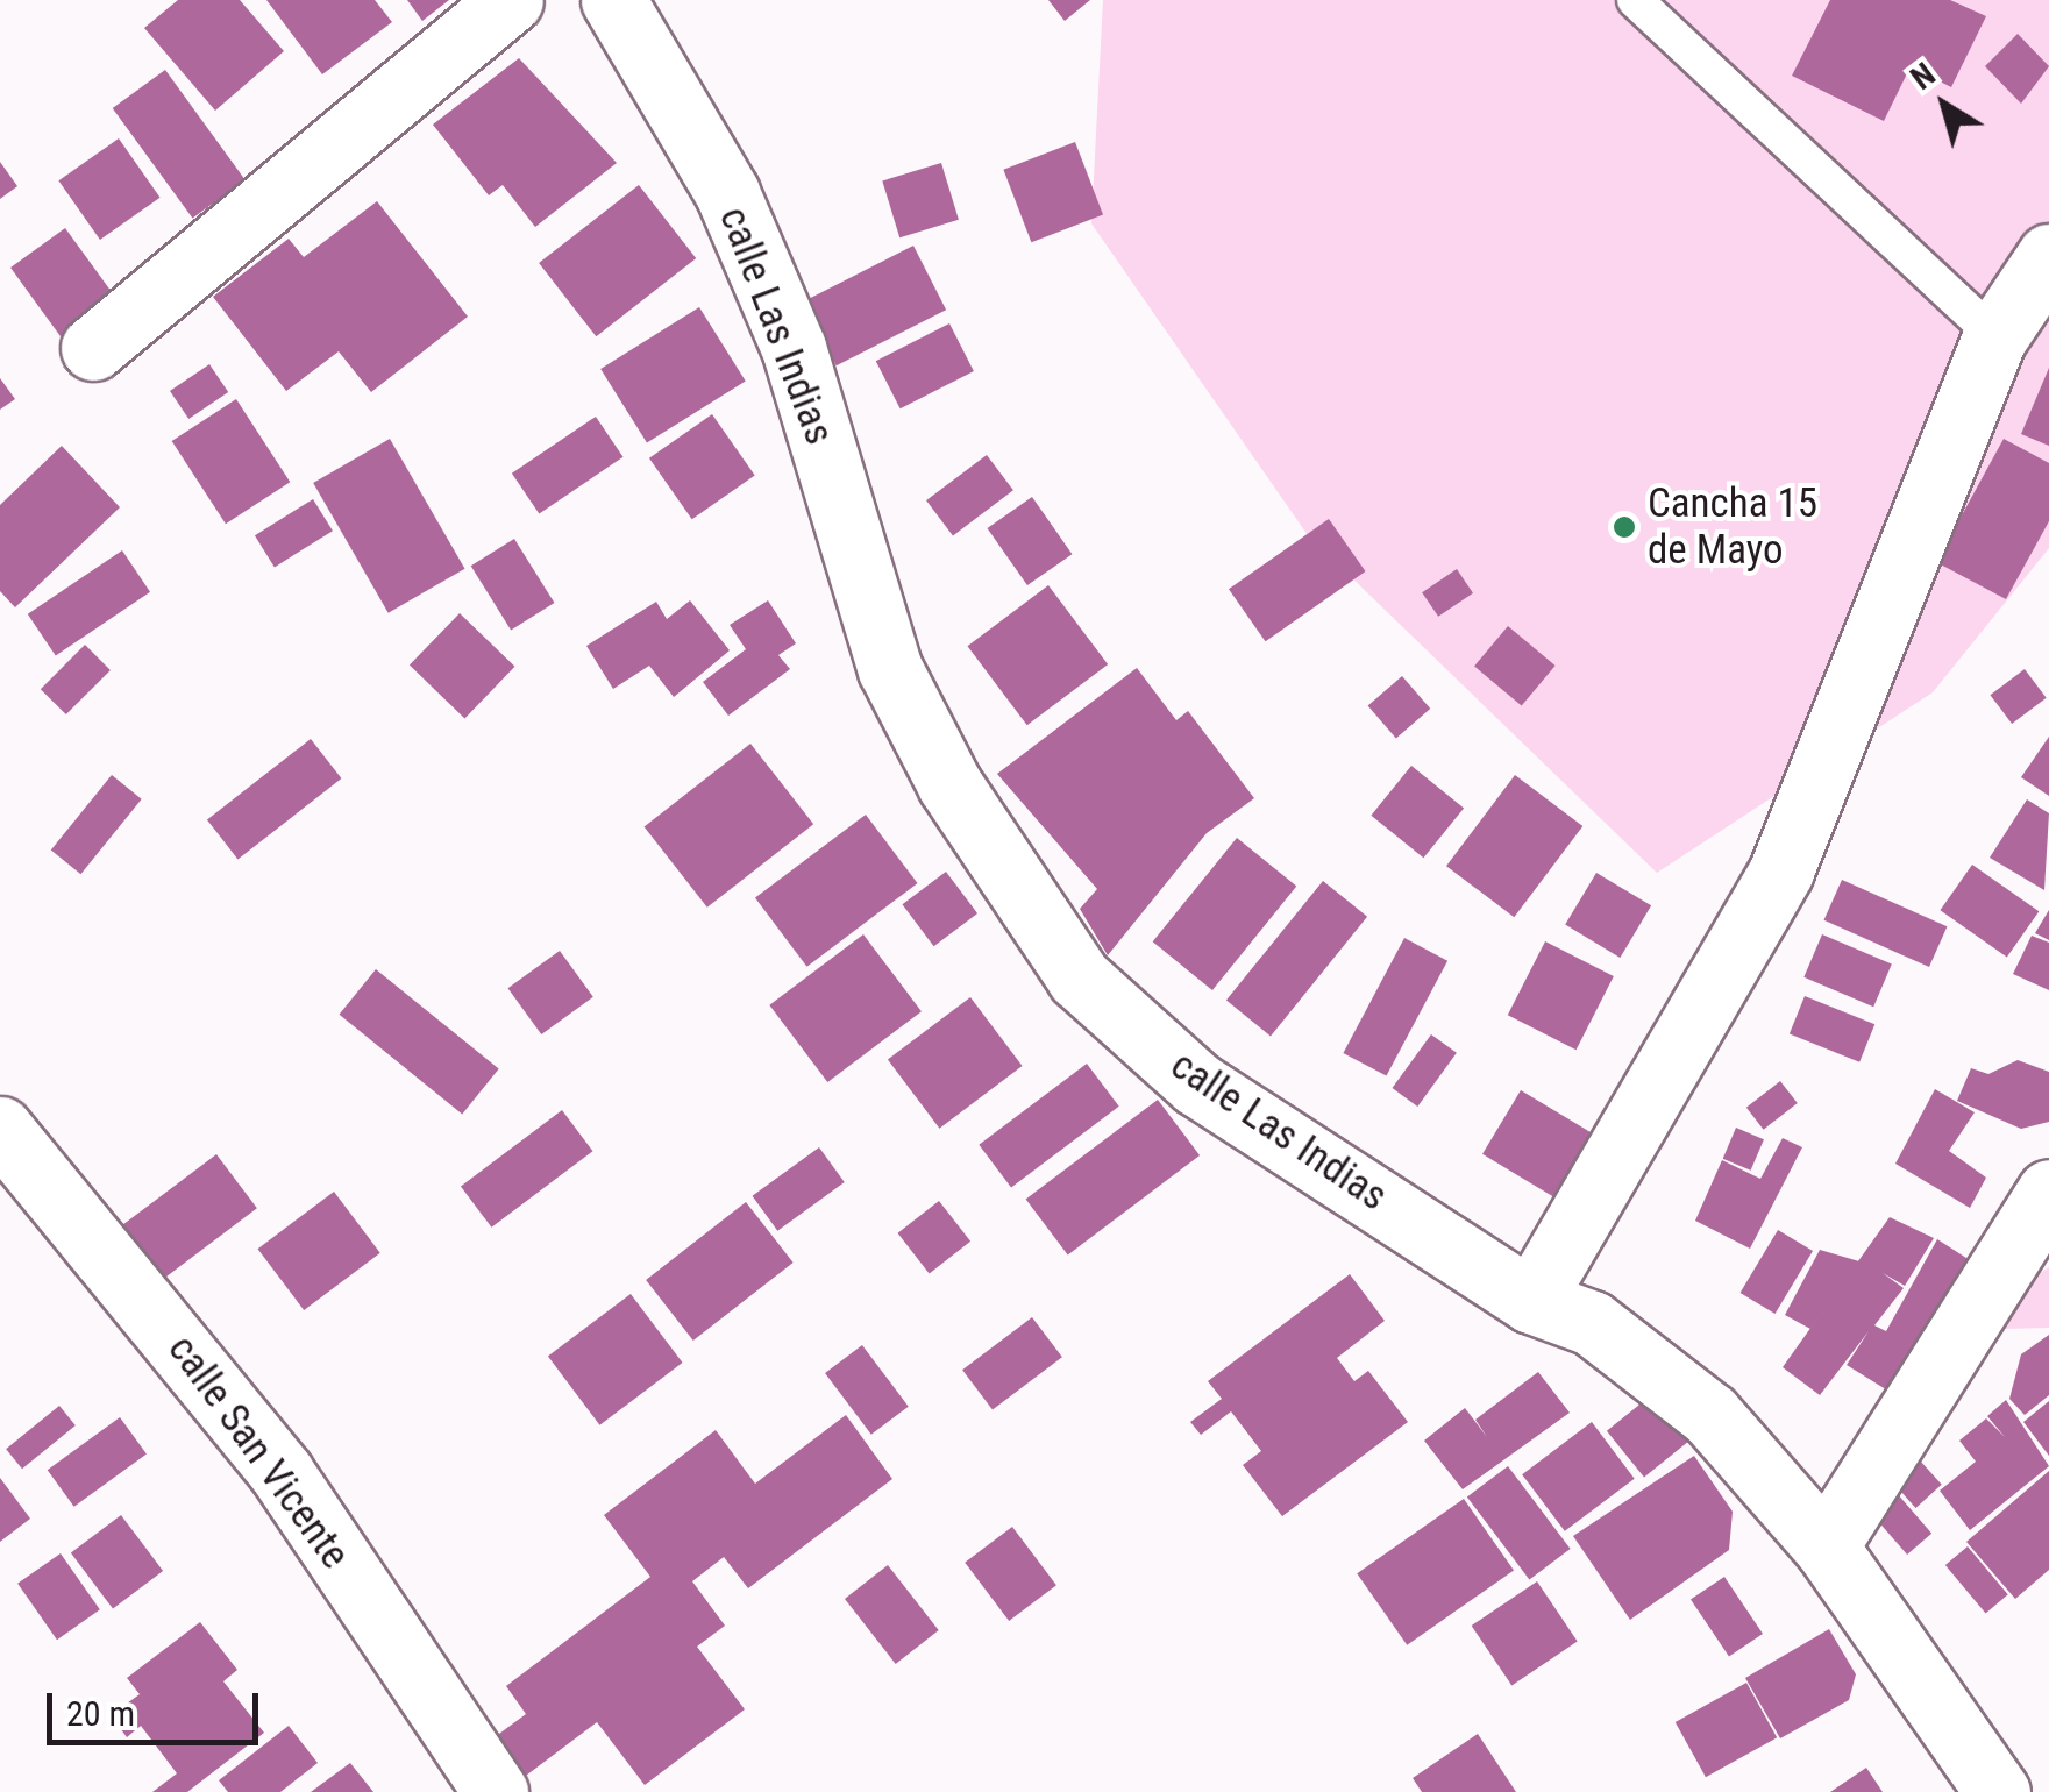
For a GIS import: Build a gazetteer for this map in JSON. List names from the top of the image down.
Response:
{
  "streets": {
    "street": ["calle Las Indias", "calle San Vicente"]
  },
  "places": ["Cancha 15 de Mayo"],
  "scale_bar": "20 m",
  "north": "top left"
}
